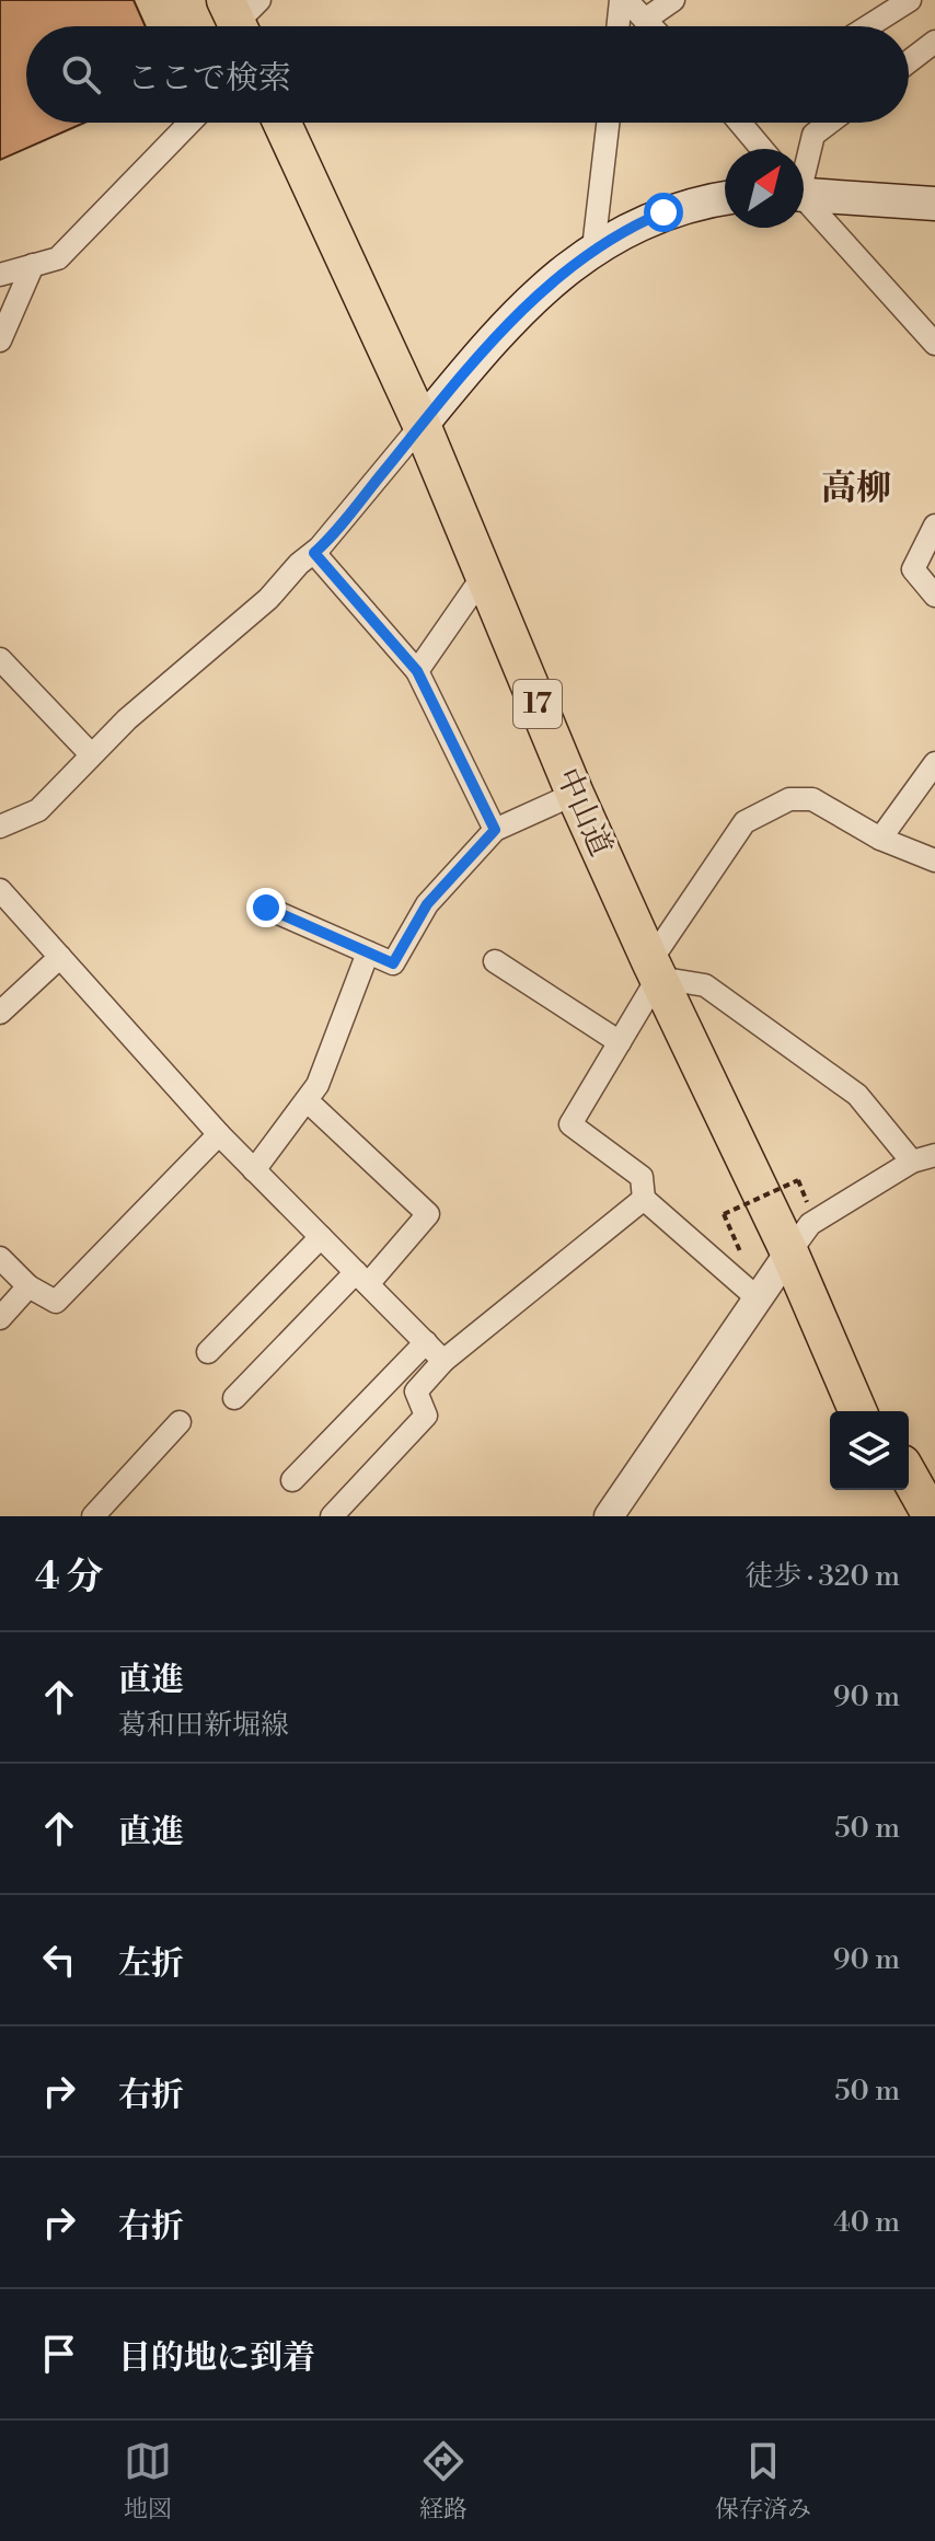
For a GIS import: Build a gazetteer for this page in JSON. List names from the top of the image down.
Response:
{
  "streets": {
    "highway": ["17", "中山道"]
  },
  "districts": ["高柳"],
  "north": "top right",
  "page": {
    "search": "ここで検索",
    "heading": ["4 分", "徒歩 · 320 m"],
    "list": [
      ["直進", "葛和田新堀線", "90 m"],
      ["直進", "50 m"],
      ["左折", "90 m"],
      ["右折", "50 m"],
      ["右折", "40 m"],
      "目的地に到着"
    ],
    "nav": ["地図", "経路", "保存済み"]
  }
}
